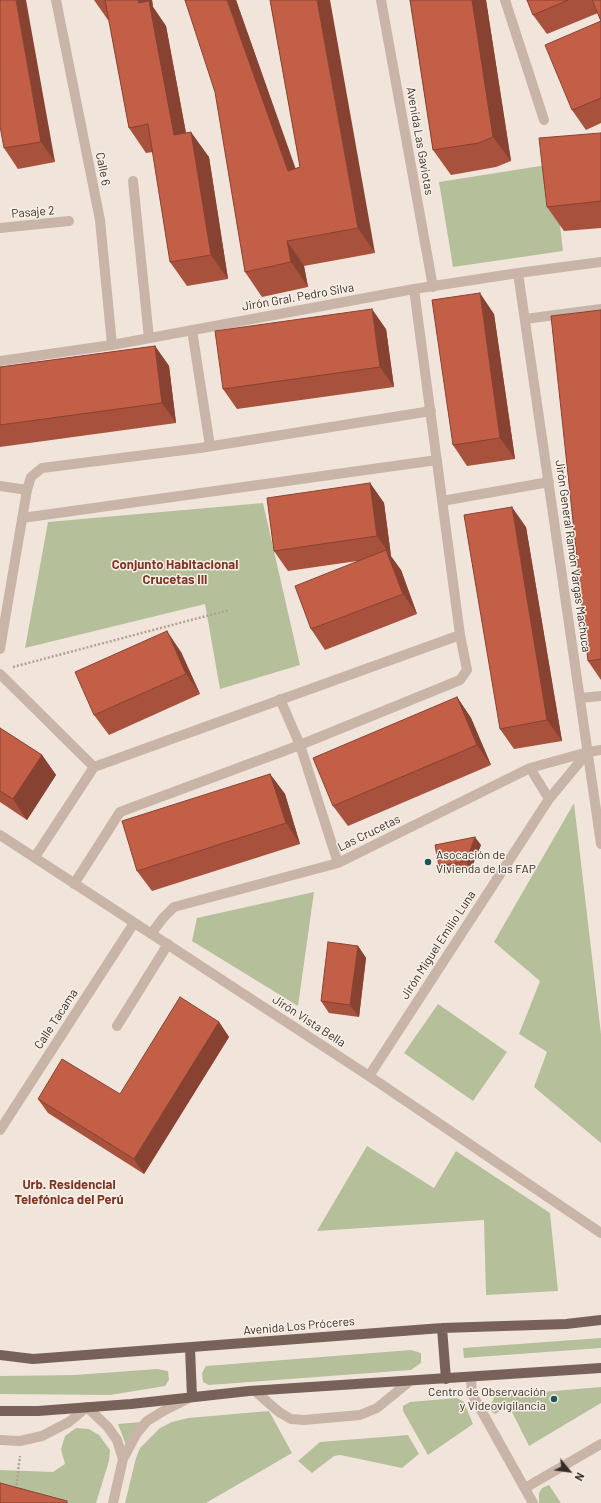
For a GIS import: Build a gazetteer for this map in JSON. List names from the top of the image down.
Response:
{
  "streets": {
    "main road": ["Avenida Los Próceres"],
    "street": [
      "Avenida Las Gaviotas",
      "Calle 6",
      "Pasaje 2",
      "Jirón Gral. Pedro Silva",
      "Jirón General Ramón Vargas Machuca",
      "Las Crucetas",
      "Jirón Miguel Emilio Luna",
      "Calle Tacama",
      "Jirón Vista Bella"
    ]
  },
  "crossings": [
    ["Avenida Las Gaviotas", "Jirón Gral. Pedro Silva"],
    ["Calle 6", "Jirón Gral. Pedro Silva"],
    ["Jirón Gral. Pedro Silva", "Jirón General Ramón Vargas Machuca"],
    ["Jirón General Ramón Vargas Machuca", "Las Crucetas"],
    ["Jirón General Ramón Vargas Machuca", "Jirón Miguel Emilio Luna"],
    ["Las Crucetas", "Jirón Miguel Emilio Luna"],
    ["Las Crucetas", "Jirón Vista Bella"],
    ["Jirón Miguel Emilio Luna", "Jirón Vista Bella"],
    ["Calle Tacama", "Jirón Vista Bella"]
  ],
  "districts": ["Conjunto Habitacional Crucetas III", "Urb. Residencial Telefónica del Perú"],
  "places": ["Asocación de Vivienda de las FAP", "Centro de Observación y Videovigilancia"],
  "north": "bottom right"
}
